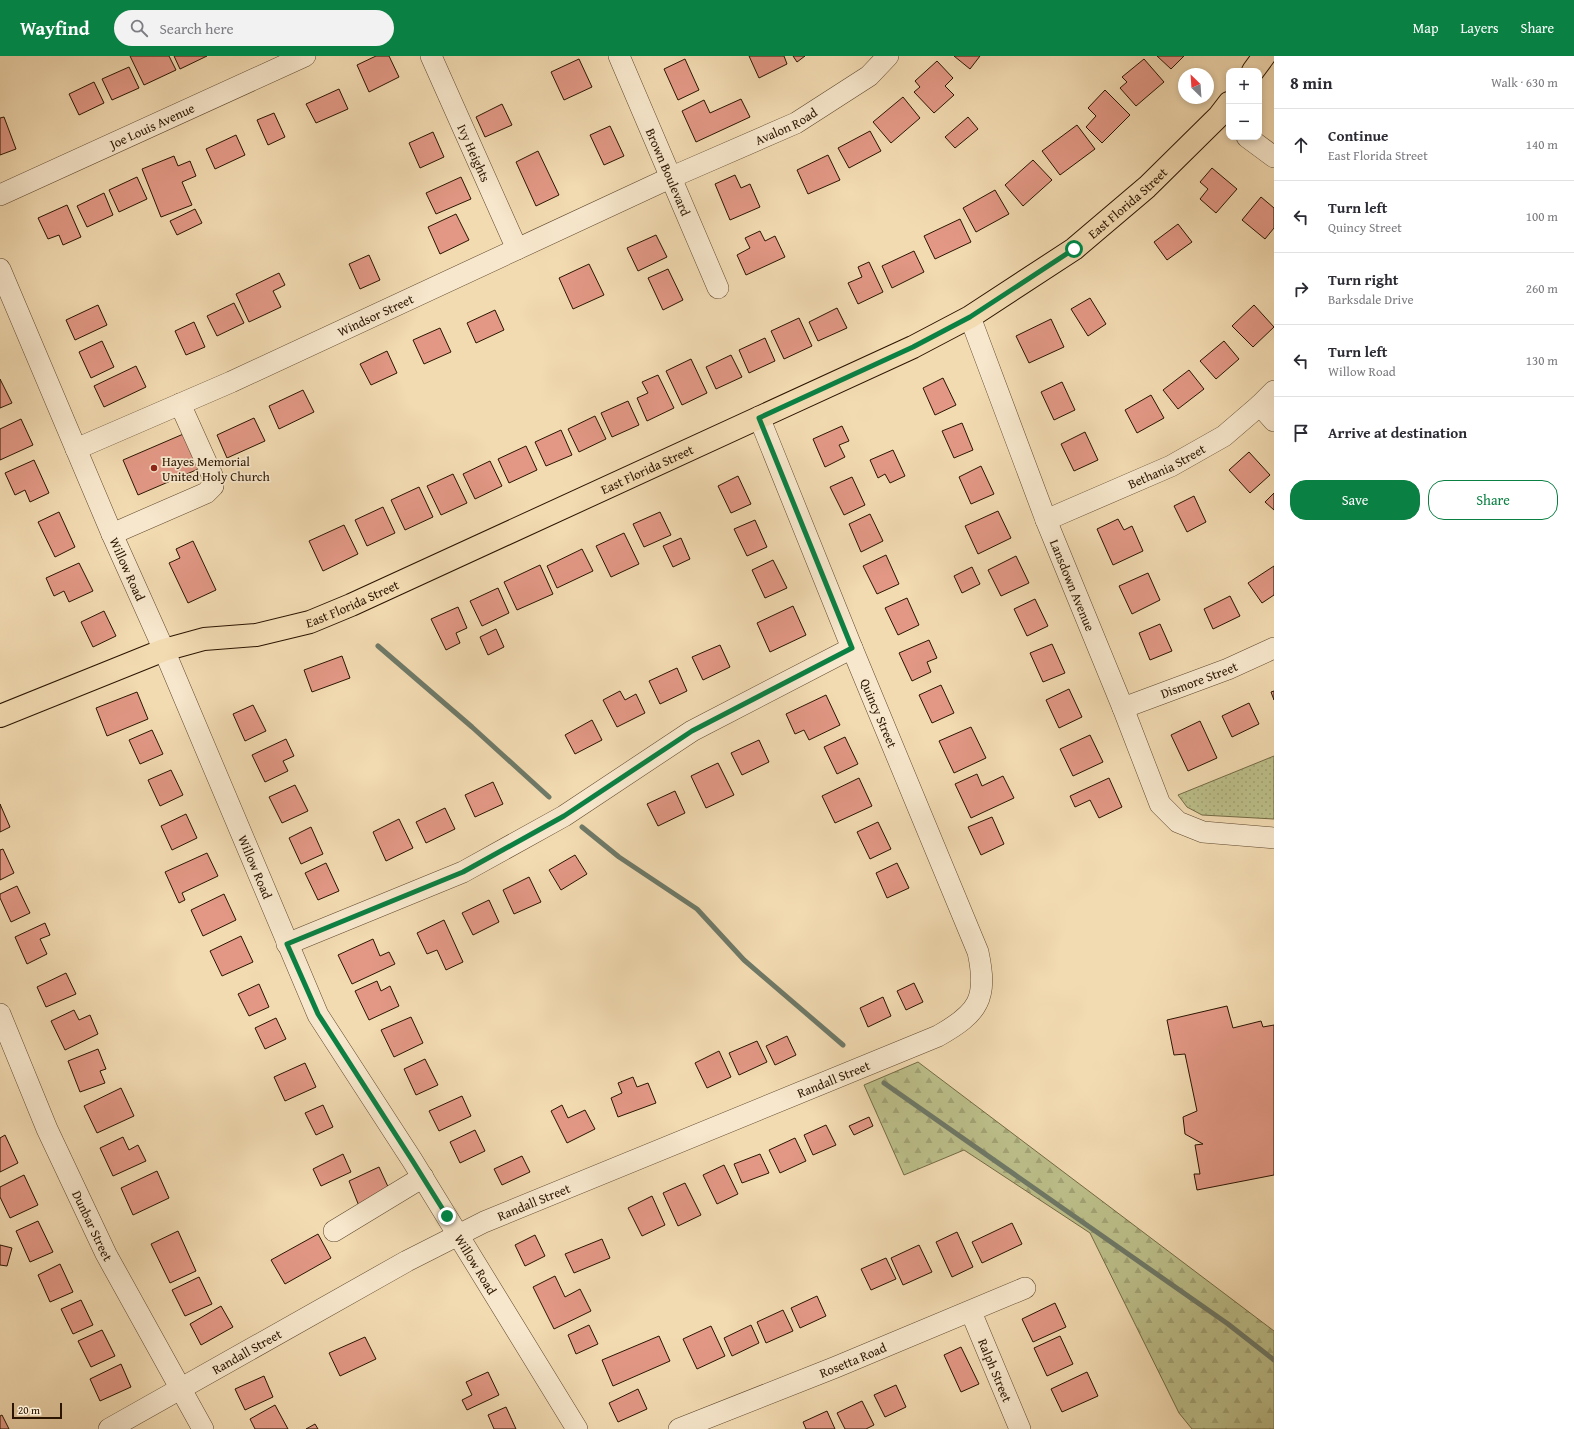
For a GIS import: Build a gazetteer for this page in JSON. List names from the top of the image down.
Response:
{
  "streets": {
    "main road": ["East Florida Street"],
    "street": [
      "Avalon Road",
      "Joe Louis Avenue",
      "Ivy Heights",
      "Brown Boulevard",
      "Windsor Street",
      "Bethania Street",
      "Willow Road",
      "Lansdown Avenue",
      "Dismore Street",
      "Quincy Street",
      "Randall Street",
      "Dunbar Street",
      "Rosetta Road",
      "Ralph Street"
    ]
  },
  "crossings": [
    ["Avalon Road", "Brown Boulevard"],
    ["Avalon Road", "Windsor Street"],
    ["Ivy Heights", "Windsor Street"],
    ["Brown Boulevard", "Windsor Street"],
    ["East Florida Street", "Willow Road"],
    ["East Florida Street", "Lansdown Avenue"],
    ["East Florida Street", "Quincy Street"],
    ["Windsor Street", "Willow Road"],
    ["Bethania Street", "Lansdown Avenue"],
    ["Willow Road", "Randall Street"],
    ["Lansdown Avenue", "Dismore Street"],
    ["Quincy Street", "Randall Street"],
    ["Randall Street", "Dunbar Street"],
    ["Rosetta Road", "Ralph Street"]
  ],
  "places": ["Hayes Memorial United Holy Church"],
  "scale_bar": "20 m",
  "north": "top left",
  "page": {
    "header": "Wayfind",
    "search": "Search here",
    "nav": ["Map", "Layers", "Share"],
    "heading": ["8 min", "Walk · 630 m"],
    "map_buttons": ["+", "−"],
    "list": [
      ["Continue", "East Florida Street", "140 m"],
      ["Turn left", "Quincy Street", "100 m"],
      ["Turn right", "Barksdale Drive", "260 m"],
      ["Turn left", "Willow Road", "130 m"],
      "Arrive at destination"
    ],
    "buttons": ["Save", "Share"],
    "scale": "20 m"
  }
}
